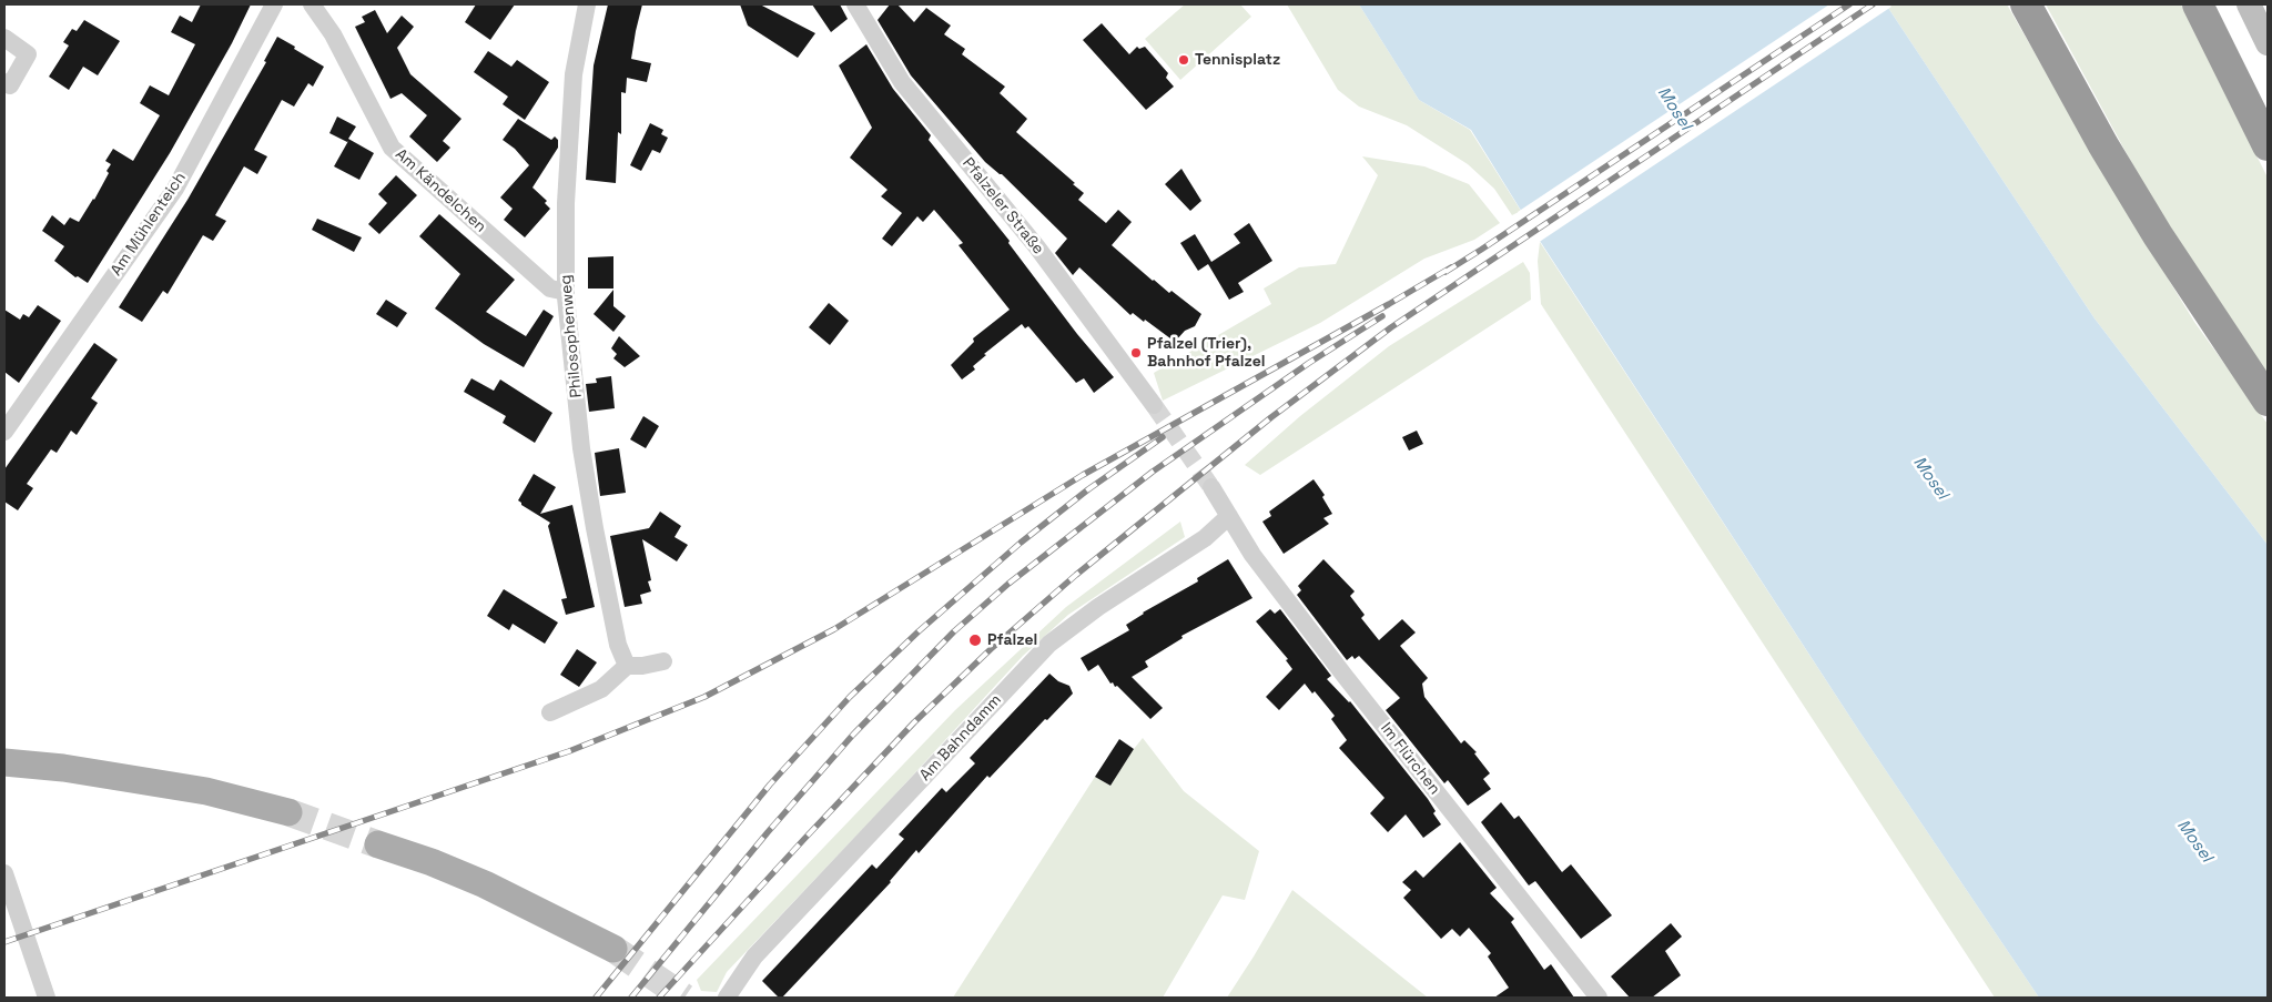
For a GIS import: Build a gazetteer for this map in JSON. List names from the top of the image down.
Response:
{
  "streets": {
    "street": [
      "Am Kändelchen",
      "Pfalzeler Straße",
      "Am Mühlenteich",
      "Philosophenweg",
      "Am Bahndamm",
      "Im Flürchen"
    ]
  },
  "crossings": [
    ["Am Kändelchen", "Philosophenweg"],
    ["Am Bahndamm", "Im Flürchen"]
  ],
  "water": ["Mosel"],
  "places": ["Tennisplatz", "Pfalzel (Trier), Bahnhof Pfalzel", "Pfalzel"]
}
